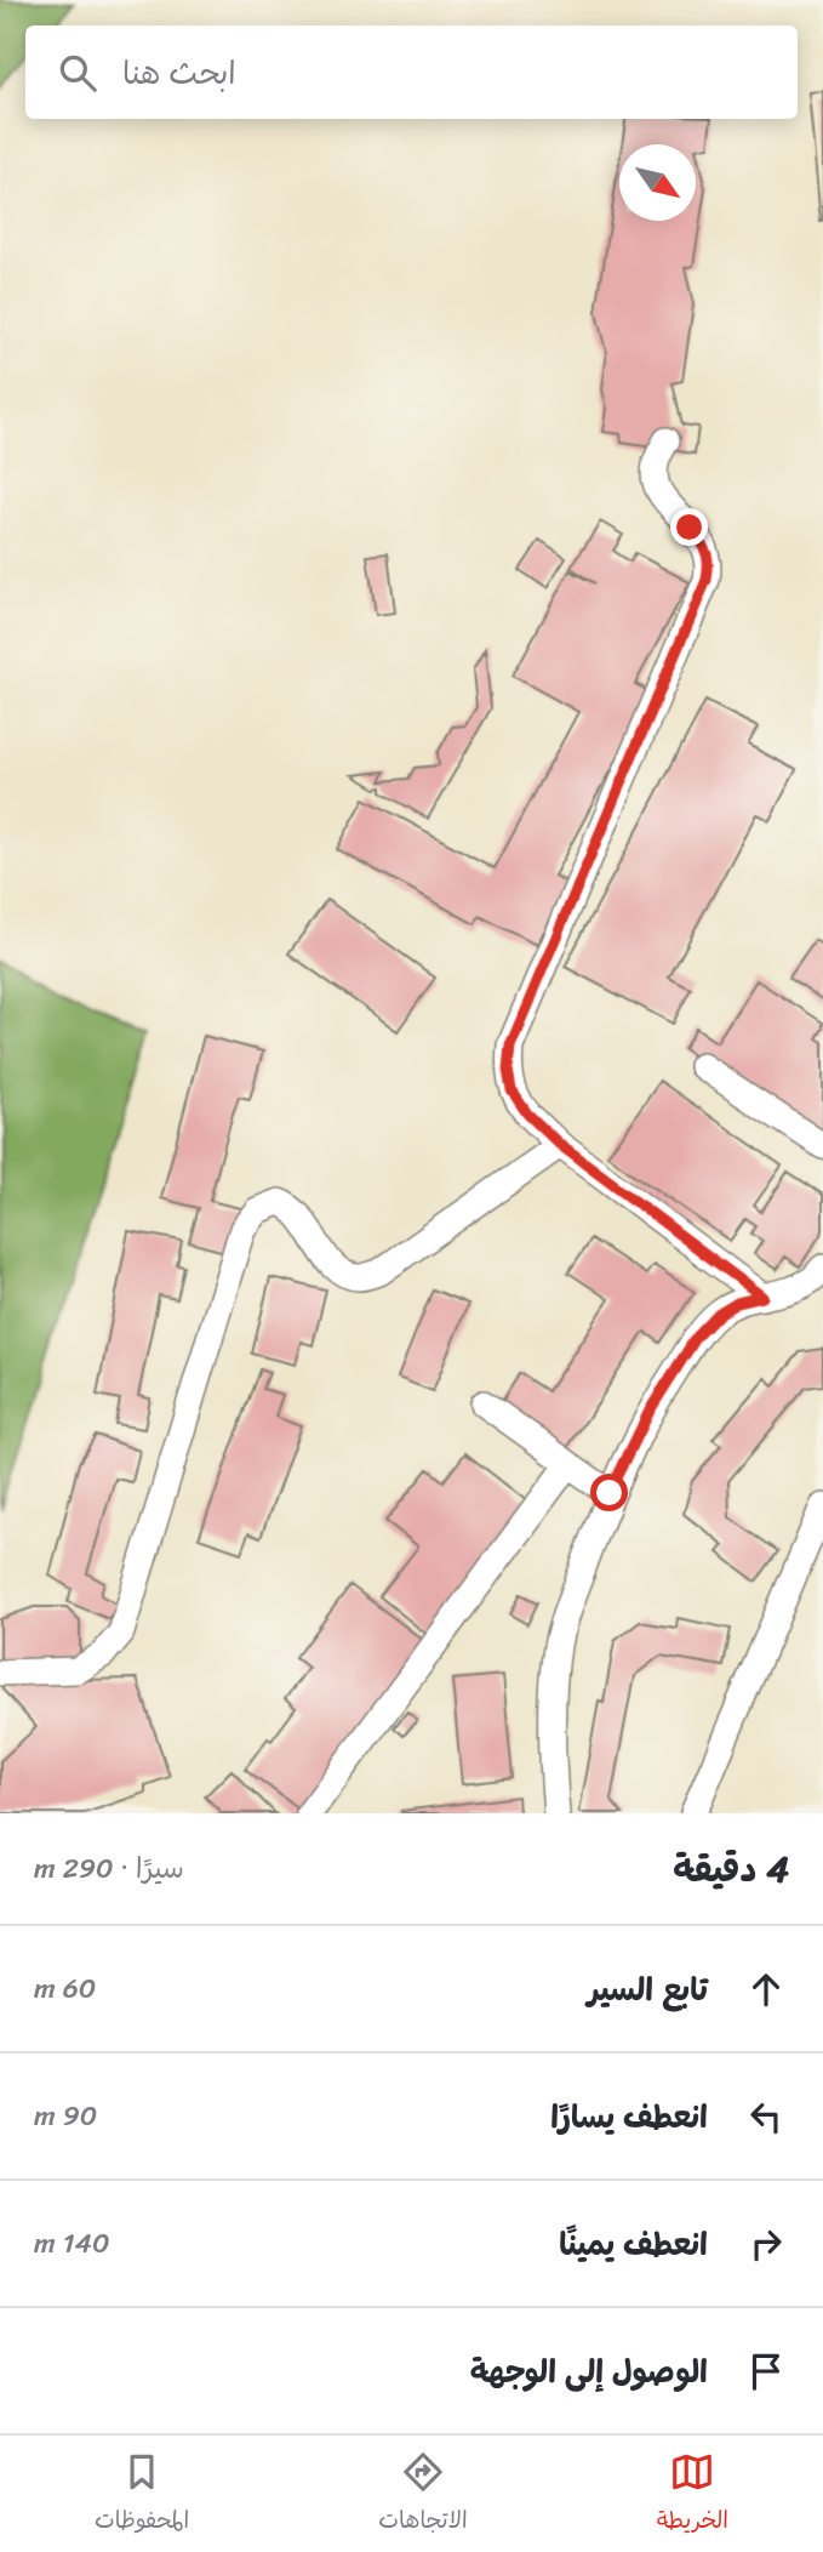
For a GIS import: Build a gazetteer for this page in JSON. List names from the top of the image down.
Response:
{
  "north": "bottom right",
  "page": {
    "search": "ابحث هنا",
    "heading": ["4 دقيقة", "سيرًا · 290 m"],
    "list": [
      ["تابع السير", "60 m"],
      ["انعطف يسارًا", "90 m"],
      ["انعطف يمينًا", "140 m"],
      "الوصول إلى الوجهة"
    ],
    "nav": ["الخريطة", "الاتجاهات", "المحفوظات"]
  }
}
